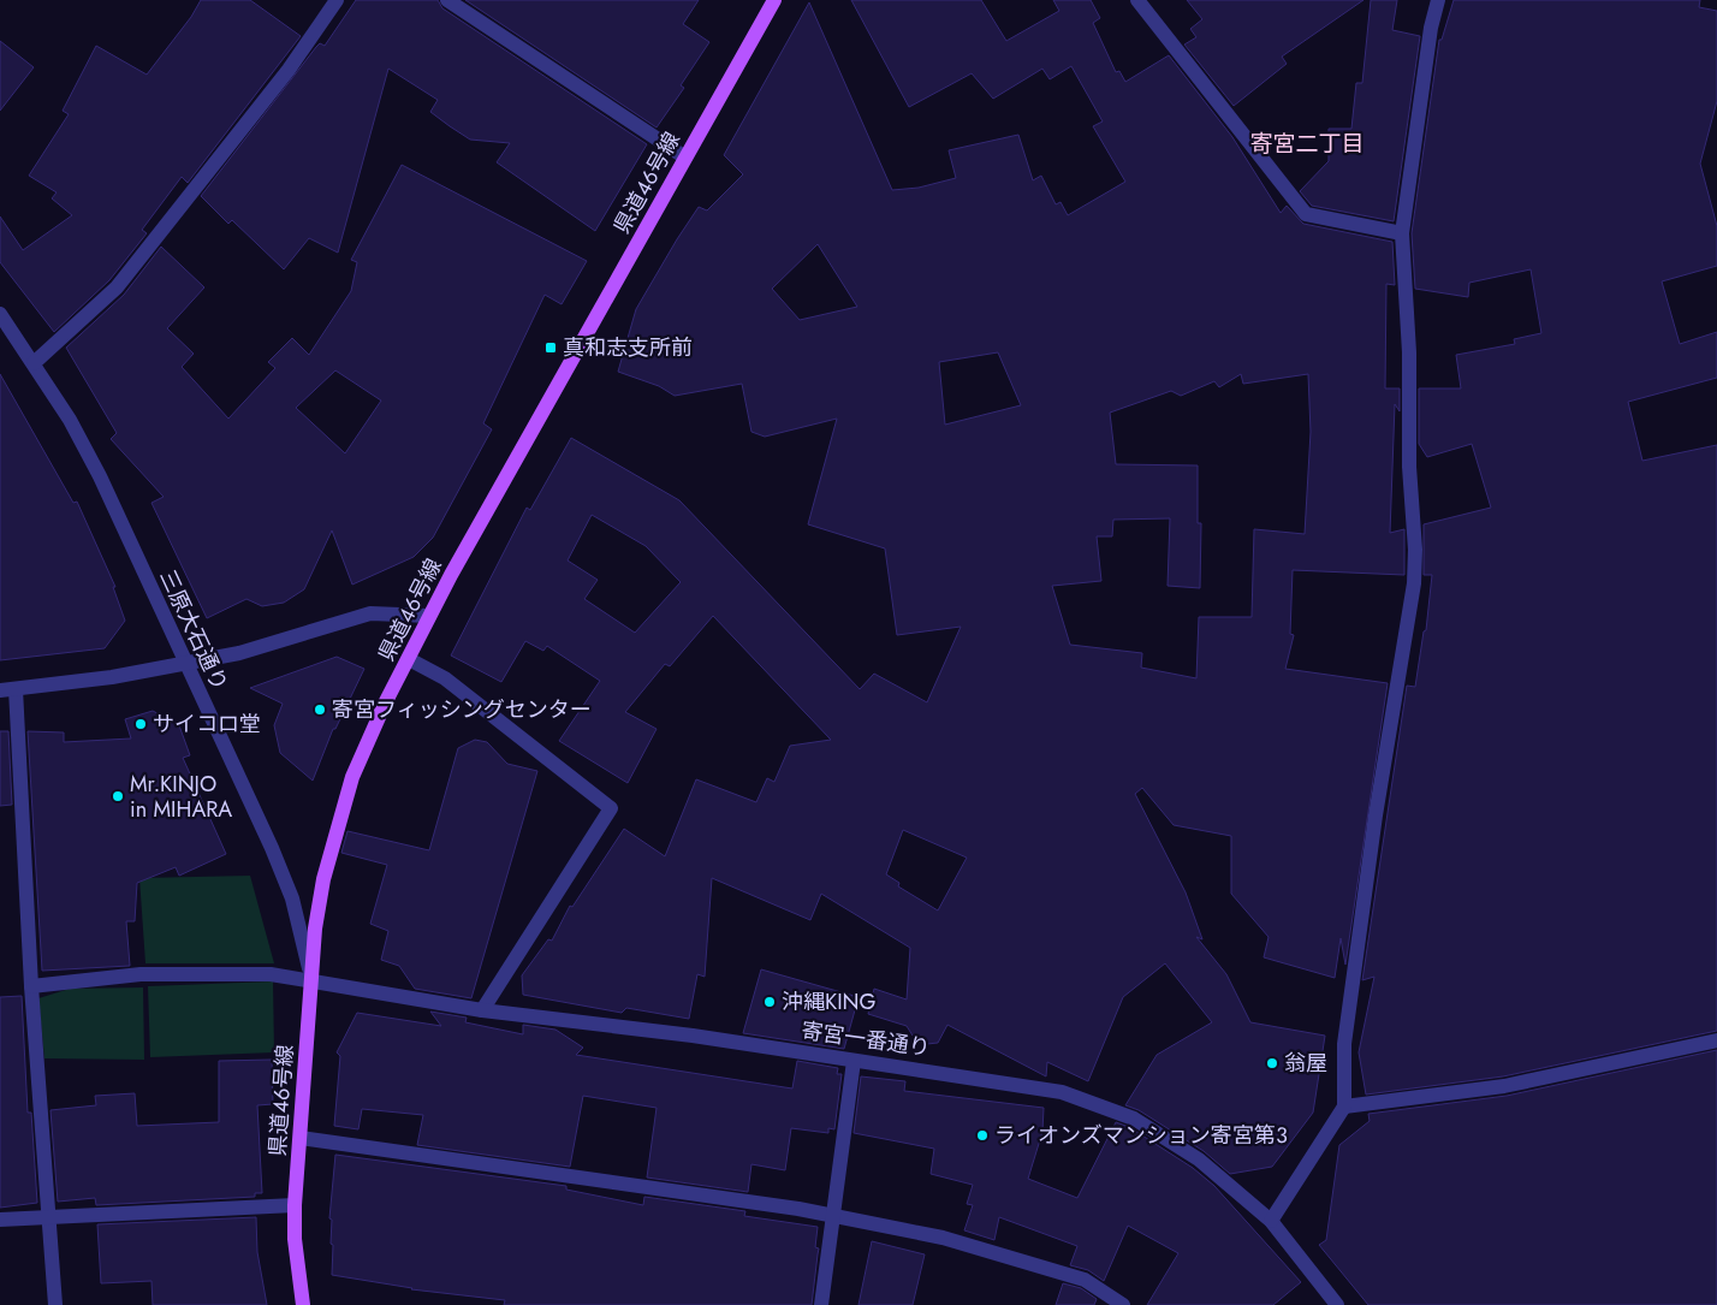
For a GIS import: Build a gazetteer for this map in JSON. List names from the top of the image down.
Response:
{
  "streets": {
    "main road": ["県道46号線"],
    "street": ["三原大石通り", "寄宮一番通り"]
  },
  "crossings": [
    ["県道46号線", "三原大石通り"],
    ["県道46号線", "寄宮一番通り"],
    ["三原大石通り", "寄宮一番通り"]
  ],
  "districts": ["寄宮二丁目"],
  "places": {
    "transit": ["真和志支所前"],
    "other": [
      "寄宮フィッシングセンター",
      "サイコロ堂",
      "Mr.KINJO in MIHARA",
      "沖縄KING",
      "翁屋",
      "ライオンズマンション寄宮第３"
    ]
  }
}
